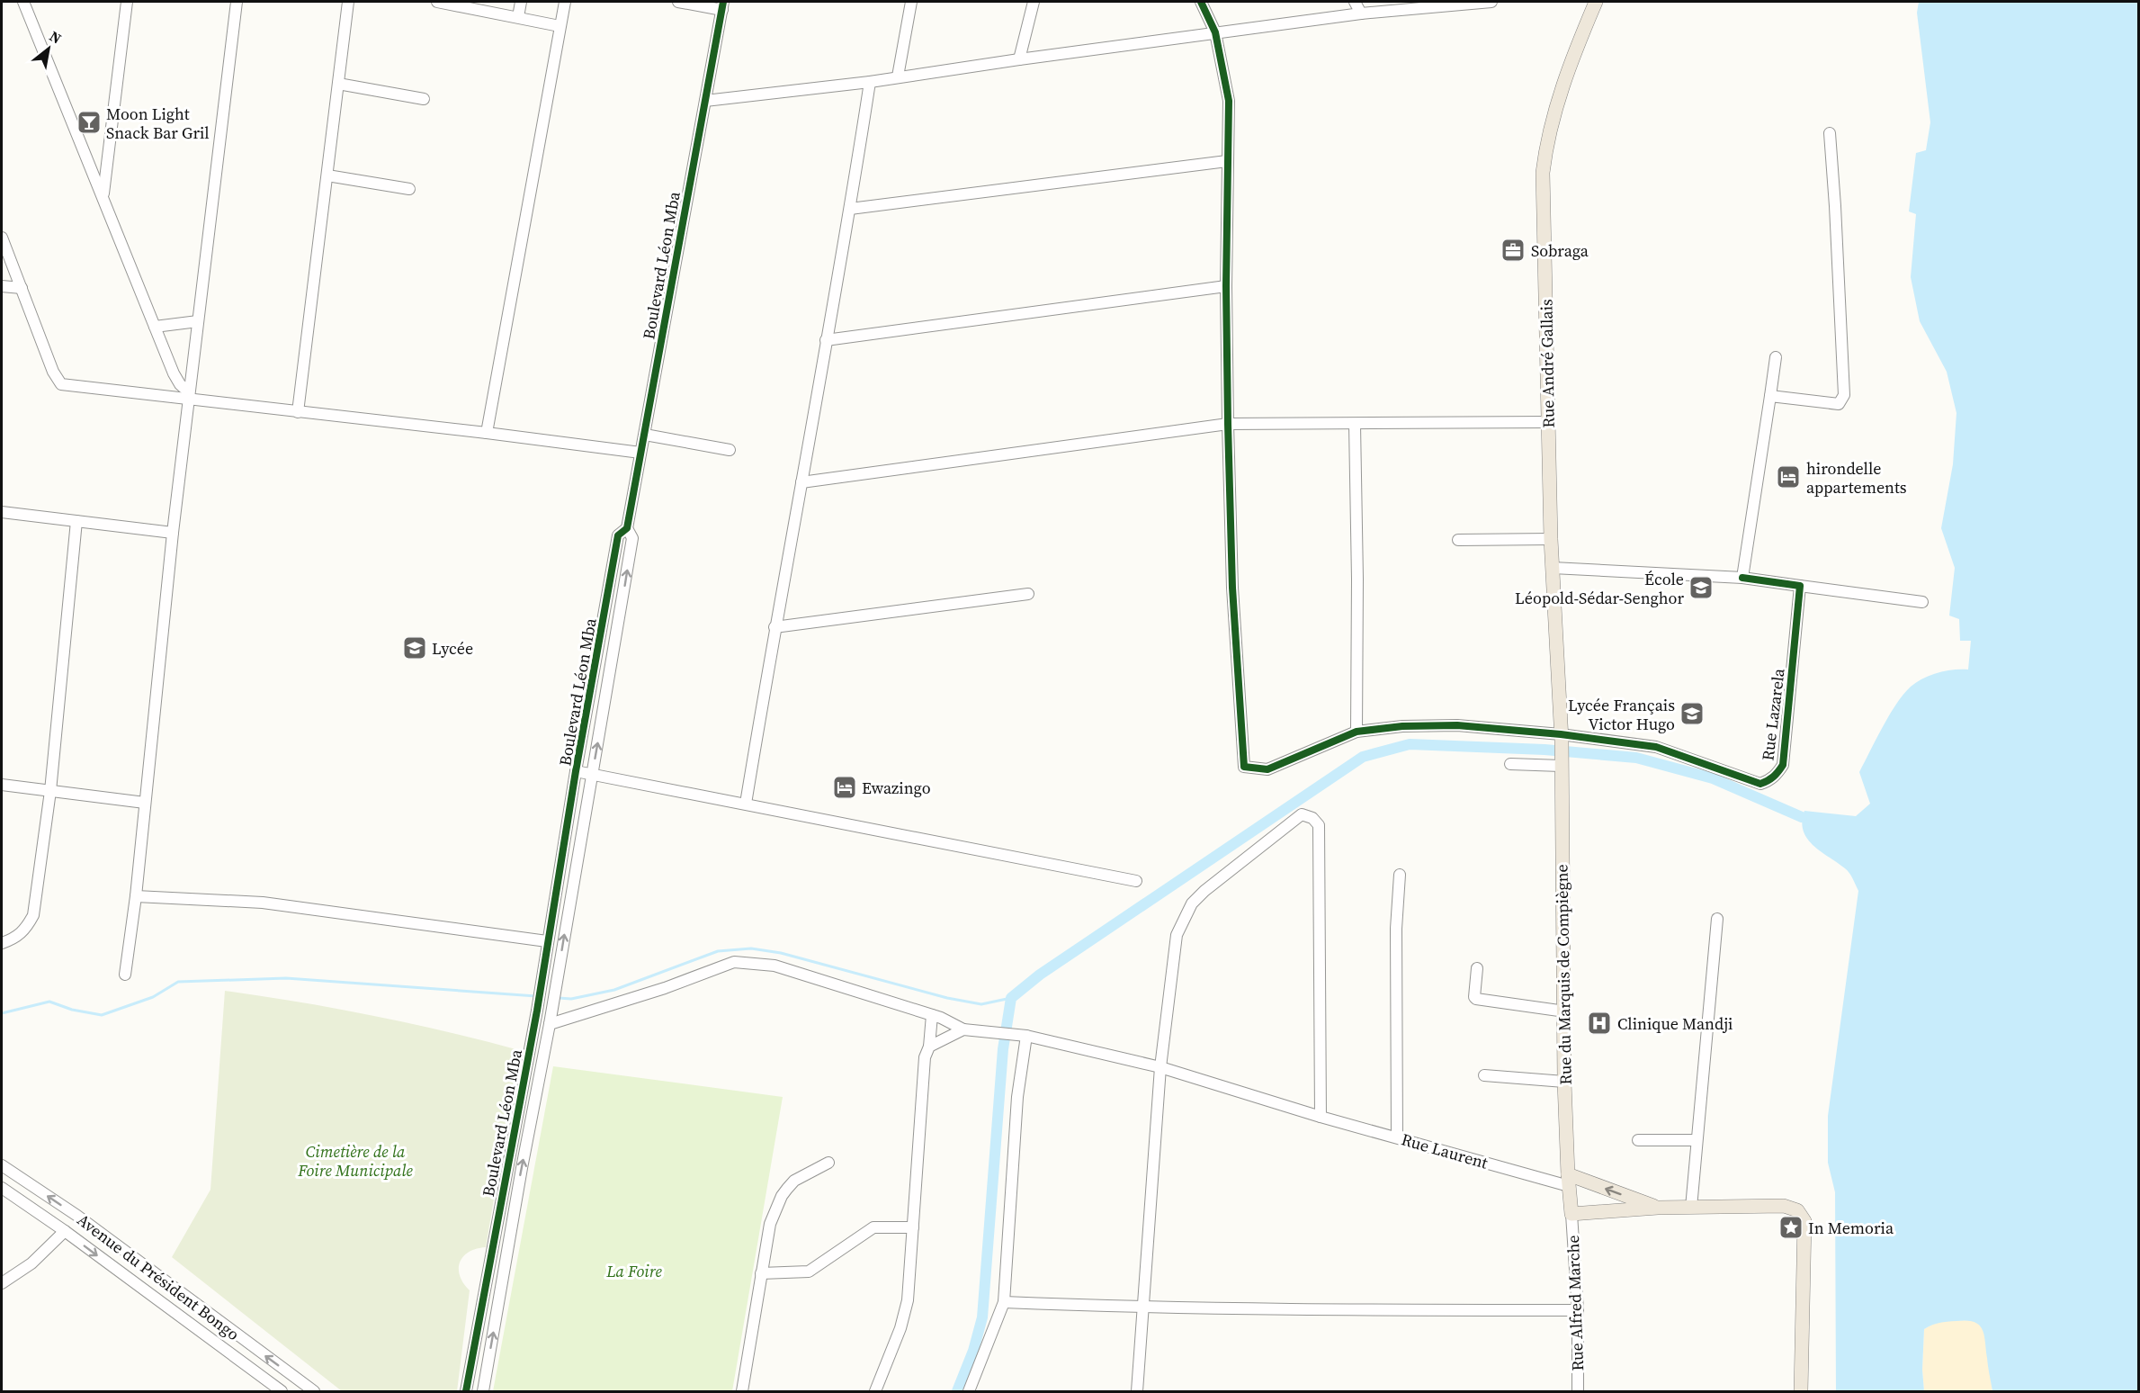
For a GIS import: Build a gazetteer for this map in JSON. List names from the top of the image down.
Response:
{
  "streets": {
    "main road": ["Rue André Gallais", "Rue du Marquis de Compiègne"],
    "street": [
      "Boulevard Léon Mba",
      "Rue Lazarela",
      "Rue Laurent",
      "Avenue du Président Bongo",
      "Rue Alfred Marche"
    ]
  },
  "crossings": [
    ["Boulevard Léon Mba", "Rue Laurent"],
    ["Rue André Gallais", "Rue Lazarela"],
    ["Rue André Gallais", "Rue du Marquis de Compiègne"],
    ["Rue Lazarela", "Rue du Marquis de Compiègne"],
    ["Rue du Marquis de Compiègne", "Rue Laurent"],
    ["Rue du Marquis de Compiègne", "Rue Alfred Marche"]
  ],
  "parks": ["Cimetière de la Foire Municipale", "La Foire"],
  "places": {
    "bar": ["Moon Light Snack Bar Gril"],
    "office": ["Sobraga"],
    "hotel": ["hirondelle appartements", "Ewazingo"],
    "school or university": ["École Léopold-Sédar-Senghor", "Lycée", "Lycée Français Victor Hugo"],
    "hospital": ["Clinique Mandji"],
    "place": ["In Memoria"]
  },
  "north": "top right"
}
